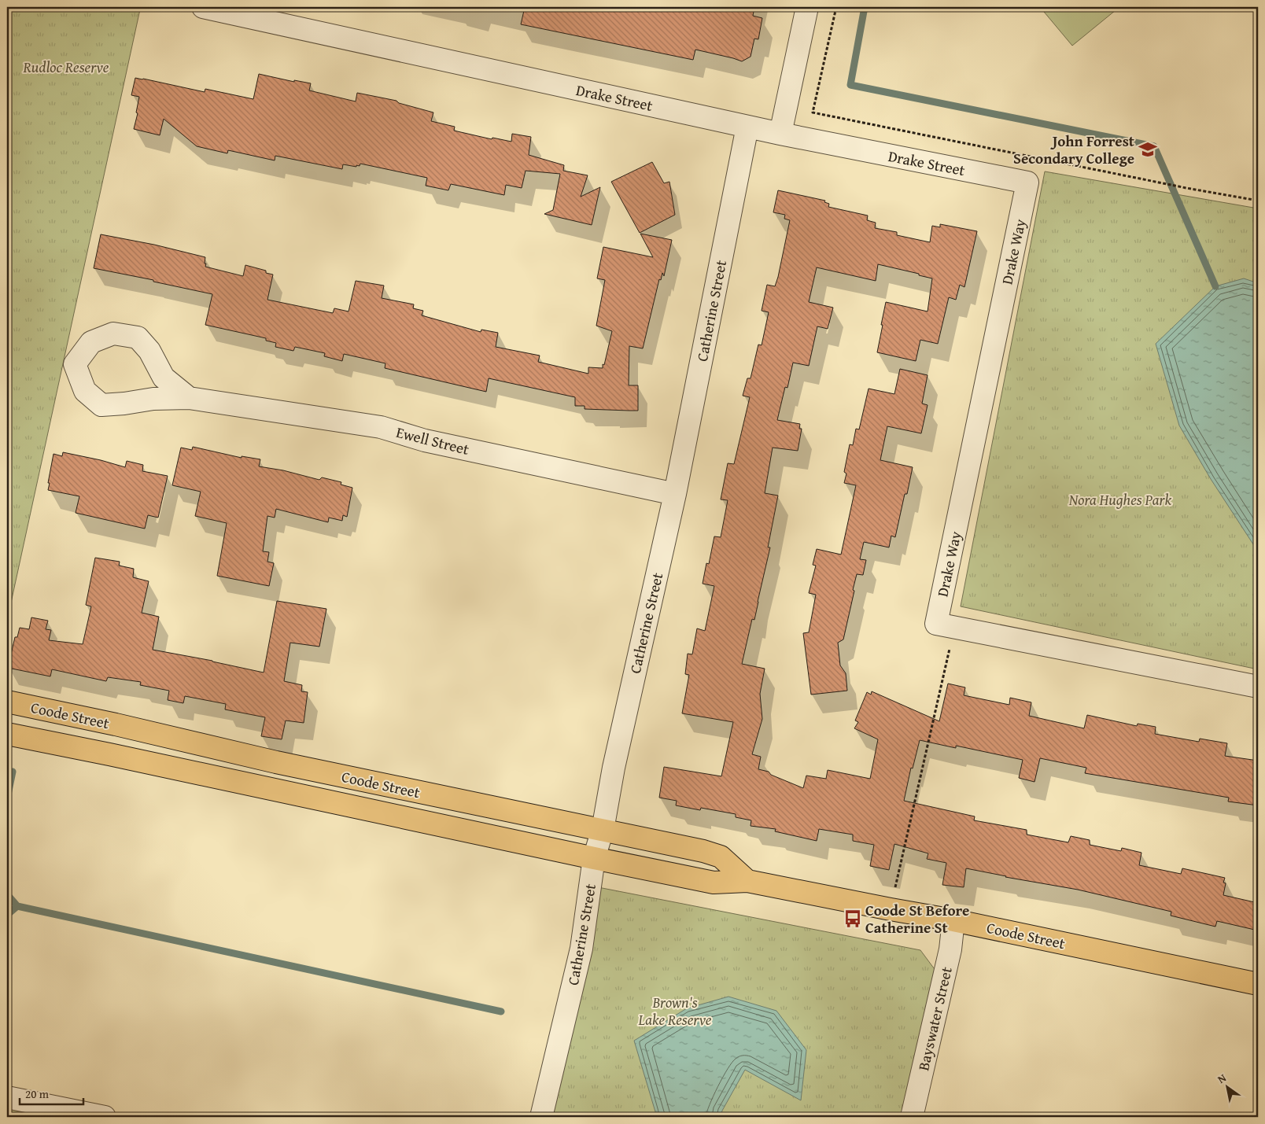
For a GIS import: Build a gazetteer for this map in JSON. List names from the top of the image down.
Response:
{
  "streets": {
    "main road": ["Coode Street"],
    "street": [
      "Drake Street",
      "Drake Way",
      "Catherine Street",
      "Ewell Street",
      "Bayswater Street"
    ]
  },
  "crossings": [
    ["Drake Street", "Drake Way"],
    ["Drake Street", "Catherine Street"],
    ["Catherine Street", "Ewell Street"],
    ["Catherine Street", "Coode Street"],
    ["Coode Street", "Bayswater Street"]
  ],
  "parks": ["Rudloc Reserve", "Nora Hughes Park", "Brown's Lake Reserve"],
  "places": {
    "school or university": ["John Forrest Secondary College"],
    "bus stop": ["Coode St Before Catherine St"]
  },
  "scale_bar": "20 m",
  "north": "top left"
}
